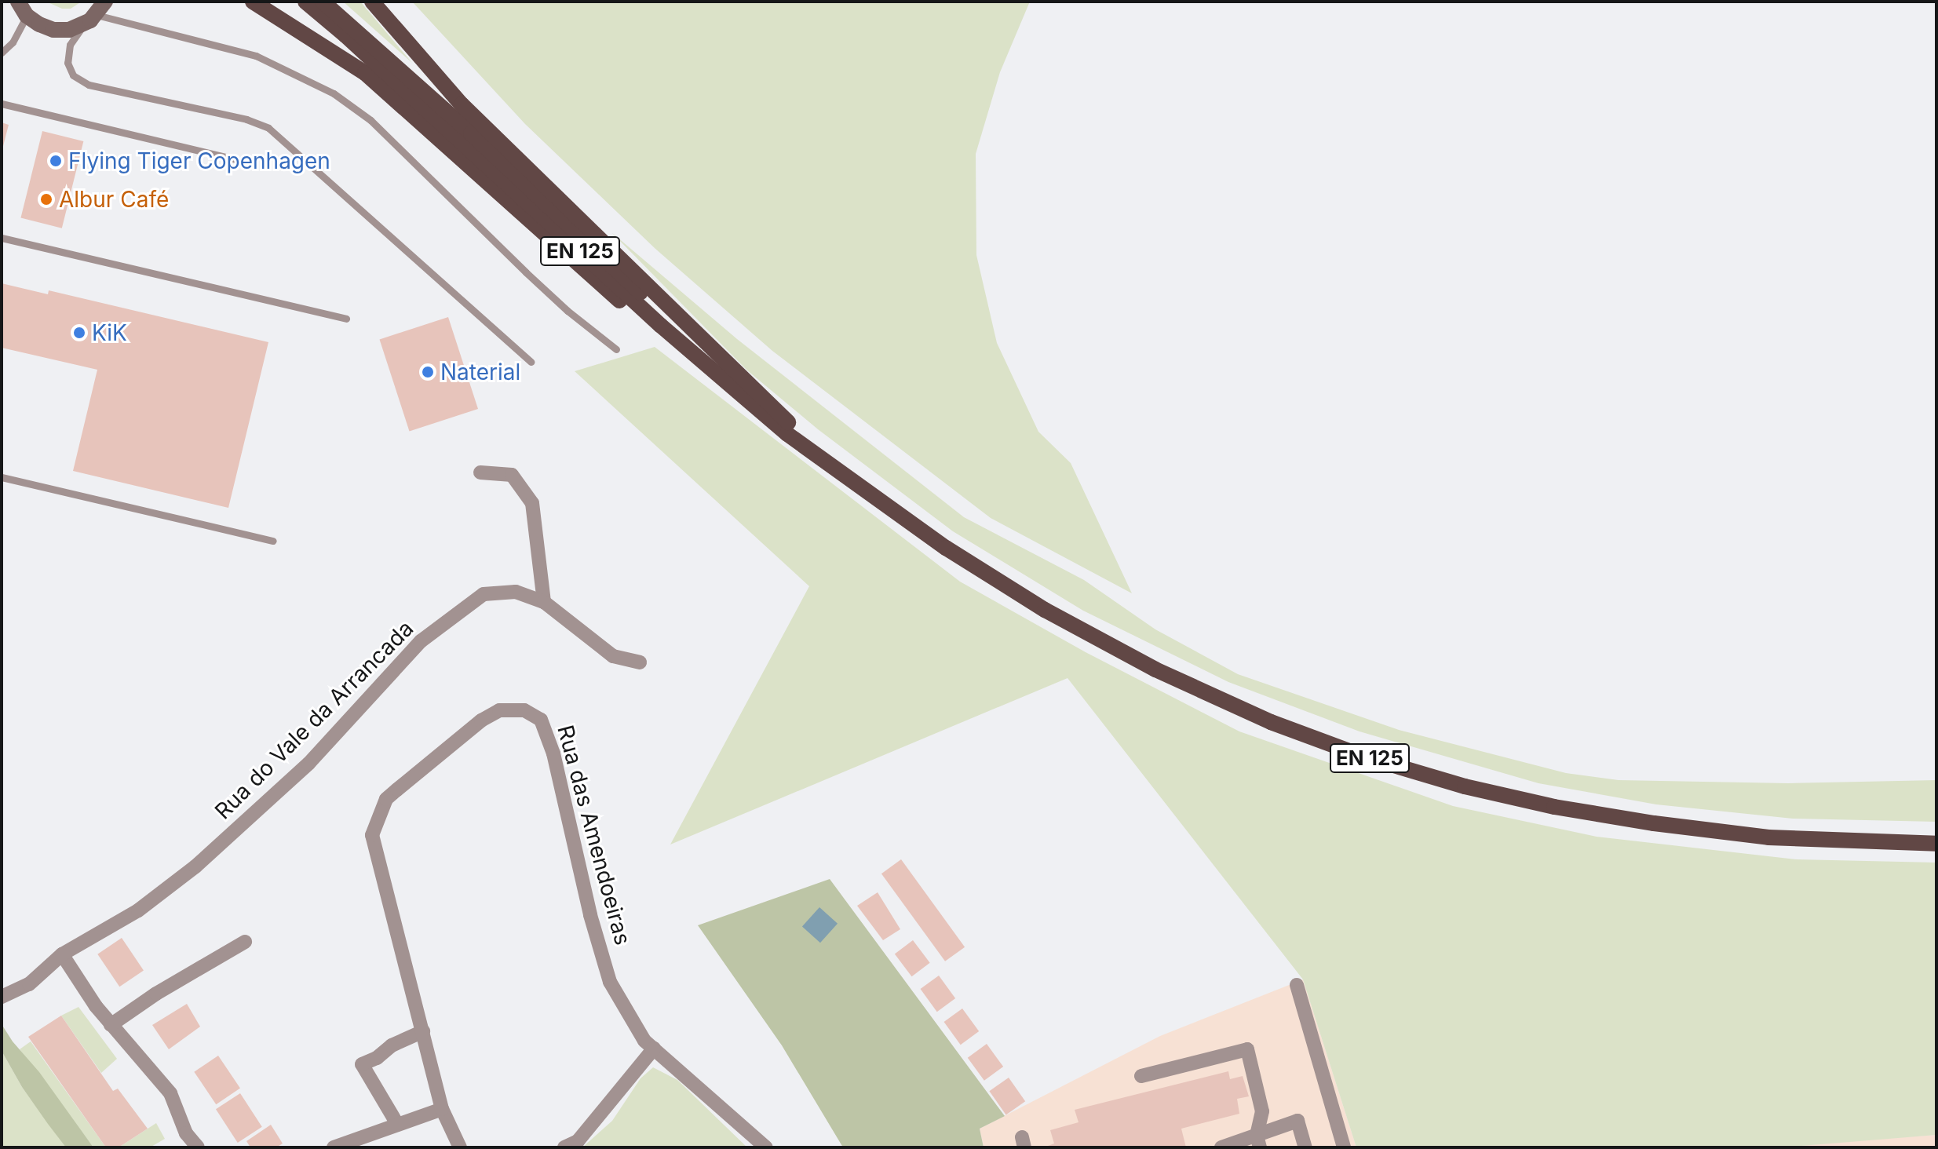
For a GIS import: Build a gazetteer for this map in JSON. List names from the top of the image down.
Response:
{
  "streets": {
    "main road": ["EN 125"],
    "street": ["Rua do Vale da Arrancada", "Rua das Amendoeiras"]
  },
  "places": [
    "Flying Tiger Copenhagen",
    "Albur Café",
    "KiK",
    "Naterial"
  ]
}
